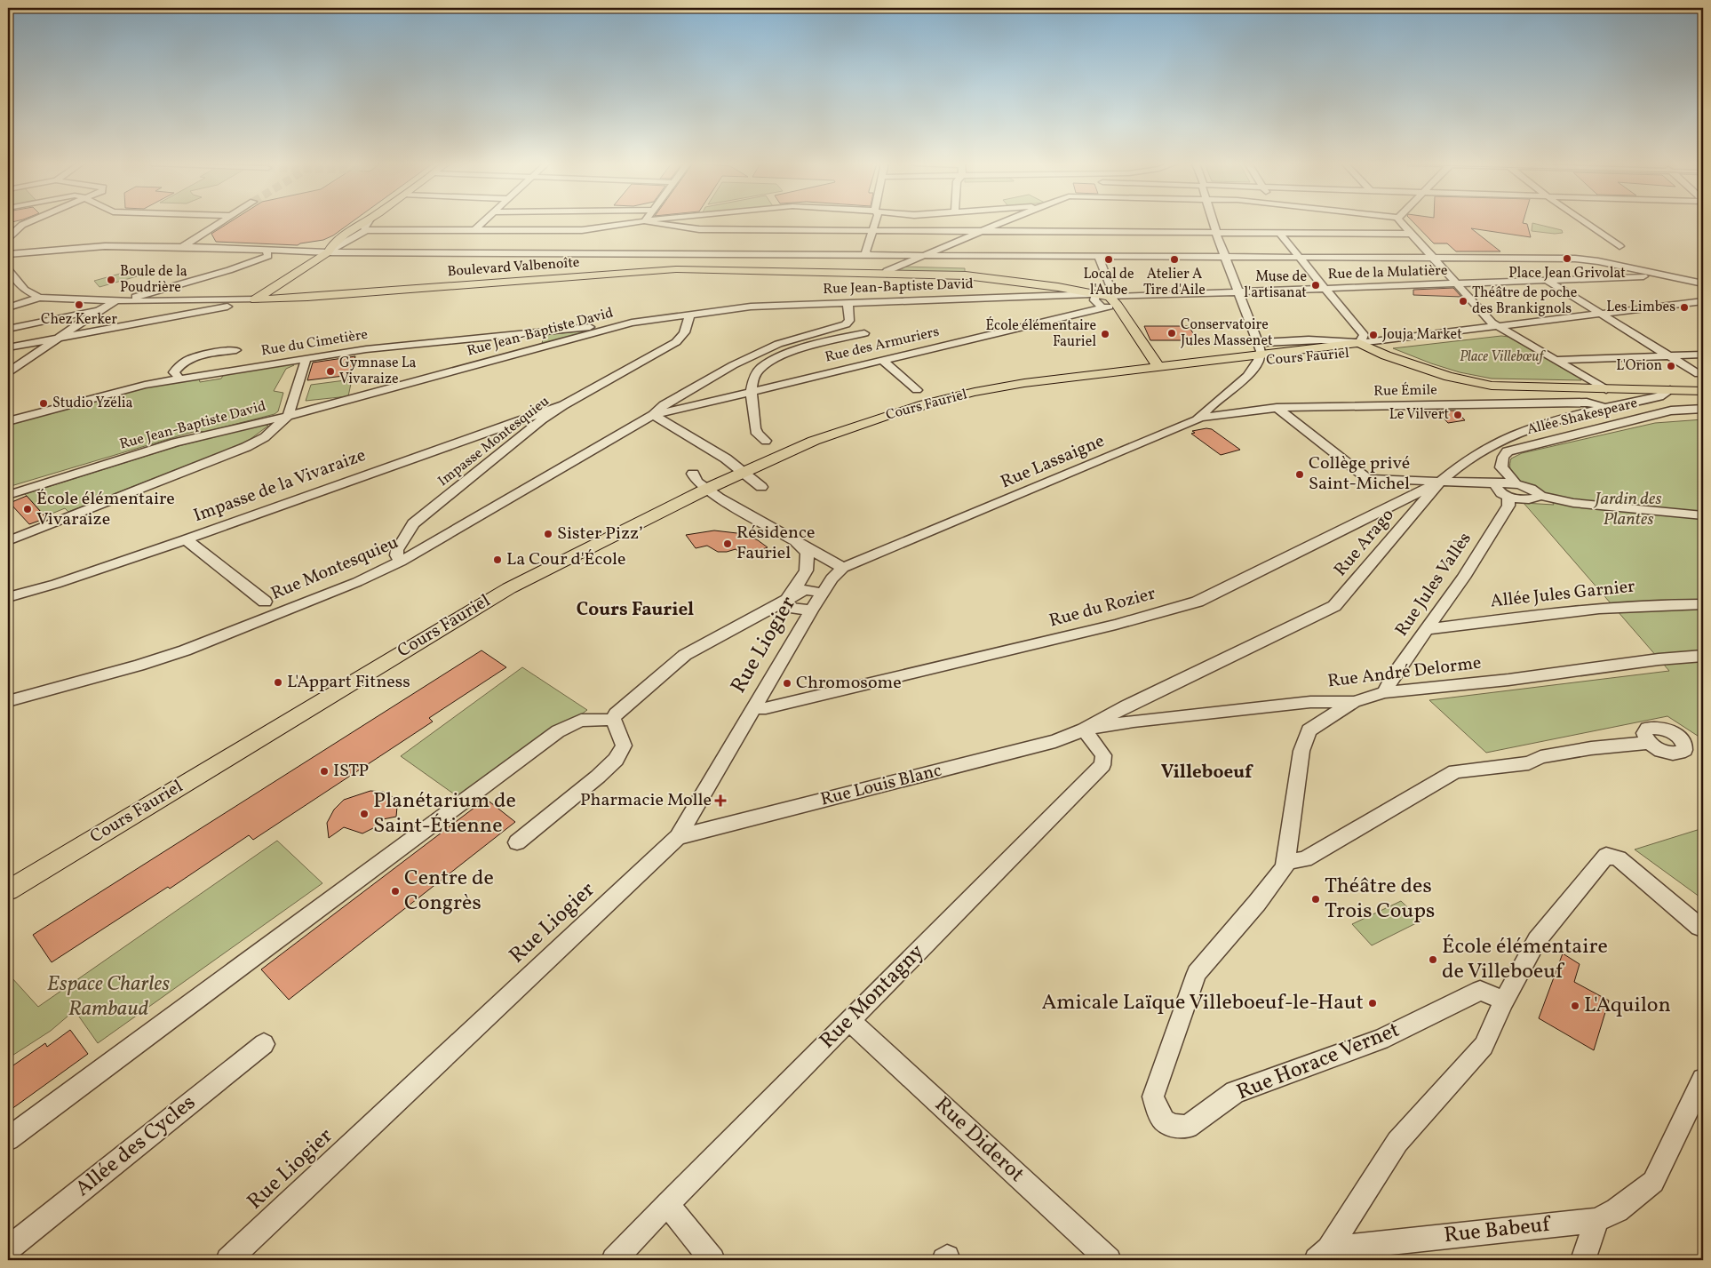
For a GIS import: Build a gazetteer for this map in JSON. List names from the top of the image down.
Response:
{
  "streets": {
    "main road": ["Boulevard Valbenoîte", "Cours Fauriel"],
    "street": [
      "Rue de la Mulatière",
      "Rue Jean-Baptiste David",
      "Rue du Cimetière",
      "Rue des Armuriers",
      "Rue Émile",
      "Allée Shakespeare",
      "Impasse Montesquieu",
      "Rue Lassaigne",
      "Impasse de la Vivaraize",
      "Rue Arago",
      "Rue Montesquieu",
      "Rue Jules Vallès",
      "Allée Jules Garnier",
      "Rue du Rozier",
      "Rue Liogier",
      "Rue André Delorme",
      "Rue Louis Blanc",
      "Rue Montagny",
      "Rue Horace Vernet",
      "Rue Diderot",
      "Allée des Cycles",
      "Rue Babeuf"
    ]
  },
  "crossings": [
    ["Boulevard Valbenoîte", "Rue de la Mulatière"],
    ["Boulevard Valbenoîte", "Rue Jean-Baptiste David"],
    ["Boulevard Valbenoîte", "Rue des Armuriers"],
    ["Rue de la Mulatière", "Rue des Armuriers"],
    ["Rue Jean-Baptiste David", "Rue du Cimetière"],
    ["Rue Jean-Baptiste David", "Impasse Montesquieu"],
    ["Rue des Armuriers", "Rue Montesquieu"],
    ["Cours Fauriel", "Rue Lassaigne"],
    ["Rue Émile", "Rue Lassaigne"],
    ["Rue Émile", "Rue Arago"],
    ["Impasse Montesquieu", "Impasse de la Vivaraize"],
    ["Impasse Montesquieu", "Rue Montesquieu"],
    ["Rue Lassaigne", "Rue Liogier"],
    ["Rue Arago", "Rue du Rozier"],
    ["Rue Arago", "Rue André Delorme"],
    ["Rue Arago", "Rue Louis Blanc"],
    ["Rue Arago", "Rue Montagny"],
    ["Rue Jules Vallès", "Allée Jules Garnier"],
    ["Rue Jules Vallès", "Rue André Delorme"],
    ["Rue du Rozier", "Rue Liogier"],
    ["Rue Liogier", "Rue Louis Blanc"],
    ["Rue André Delorme", "Rue Louis Blanc"],
    ["Rue André Delorme", "Rue Montagny"],
    ["Rue André Delorme", "Rue Horace Vernet"],
    ["Rue Louis Blanc", "Rue Montagny"],
    ["Rue Montagny", "Rue Diderot"]
  ],
  "districts": ["Cours Fauriel", "Villeboeuf"],
  "parks": ["Place Villebœuf", "Jardin des Plantes", "Espace Charles Rambaud"],
  "places": {
    "other": [
      "Place Jean Grivolat",
      "Local de l'Aube",
      "Atelier A Tire d'Aile",
      "Boule de la Poudrière",
      "Muse de l'artisanat",
      "Théâtre de poche des Brankignols",
      "Chez Kerker",
      "Les Limbes",
      "Conservatoire Jules Massenet",
      "École élémentaire Fauriel",
      "Jouja Market",
      "L'Orion",
      "Gymnase La Vivaraize",
      "Studio Yzélia",
      "Le Vilvert",
      "Collège privé Saint-Michel",
      "École élémentaire Vivaraize",
      "Sister Pizz’",
      "Résidence Fauriel",
      "La Cour d'École",
      "L'Appart Fitness",
      "Chromosome",
      "ISTP",
      "Planétarium de Saint-Étienne",
      "Centre de Congrès",
      "Théâtre des Trois Coups",
      "École élémentaire de Villeboeuf",
      "Amicale Laïque Villeboeuf-le-Haut",
      "L'Aquilon"
    ],
    "health": ["Pharmacie Molle"]
  }
}
